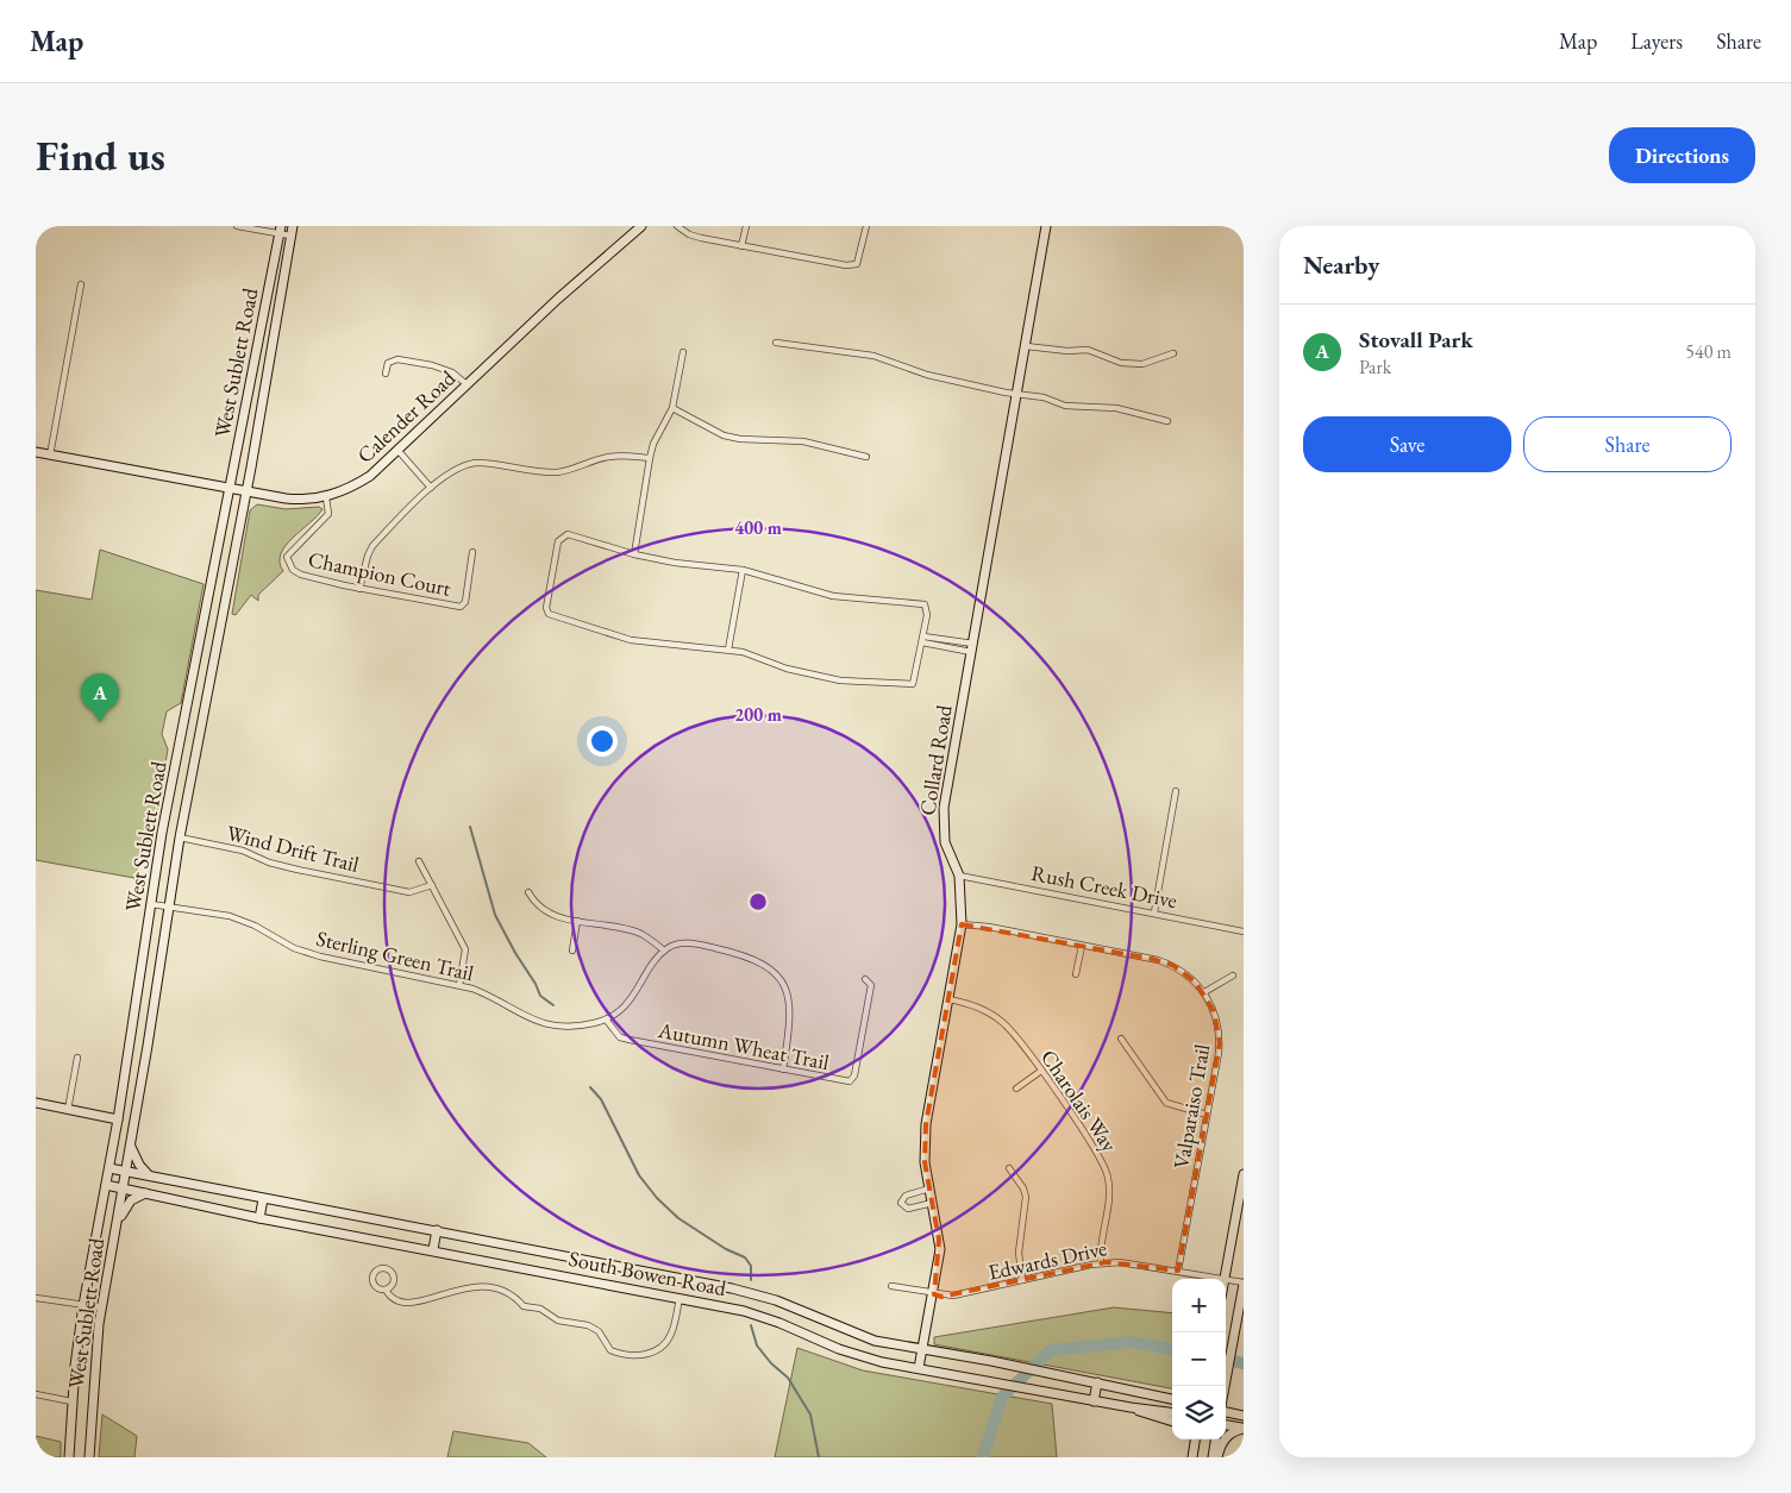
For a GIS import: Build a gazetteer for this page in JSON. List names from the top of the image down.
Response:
{
  "streets": {
    "main road": [
      "West Sublett Road",
      "Calender Road",
      "Collard Road",
      "South Bowen Road"
    ],
    "street": [
      "Champion Court",
      "Wind Drift Trail",
      "Rush Creek Drive",
      "Sterling Green Trail",
      "Autumn Wheat Trail",
      "Charolais Way",
      "Valparaiso Trail",
      "Edwards Drive"
    ]
  },
  "crossings": [
    ["West Sublett Road", "Calender Road"],
    ["West Sublett Road", "Wind Drift Trail"],
    ["West Sublett Road", "Sterling Green Trail"],
    ["West Sublett Road", "South Bowen Road"],
    ["Calender Road", "Champion Court"],
    ["Collard Road", "Rush Creek Drive"],
    ["Collard Road", "Charolais Way"],
    ["Collard Road", "Valparaiso Trail"],
    ["Collard Road", "Edwards Drive"],
    ["Collard Road", "South Bowen Road"],
    ["Sterling Green Trail", "Autumn Wheat Trail"],
    ["Charolais Way", "Edwards Drive"],
    ["Valparaiso Trail", "Edwards Drive"]
  ],
  "page": {
    "header": "Map",
    "nav": ["Map", "Layers", "Share"],
    "buttons": [
      "Directions",
      ["Save", "Share"]
    ],
    "title": "Find us",
    "heading": "Nearby",
    "list": [
      {
        "mark": "A",
        "name": "Stovall Park",
        "note": "Park",
        "value": "540 m"
      }
    ],
    "pins": "A",
    "map_buttons": ["+", "−"]
  },
  "rings": ["400 m", "200 m"]
}
